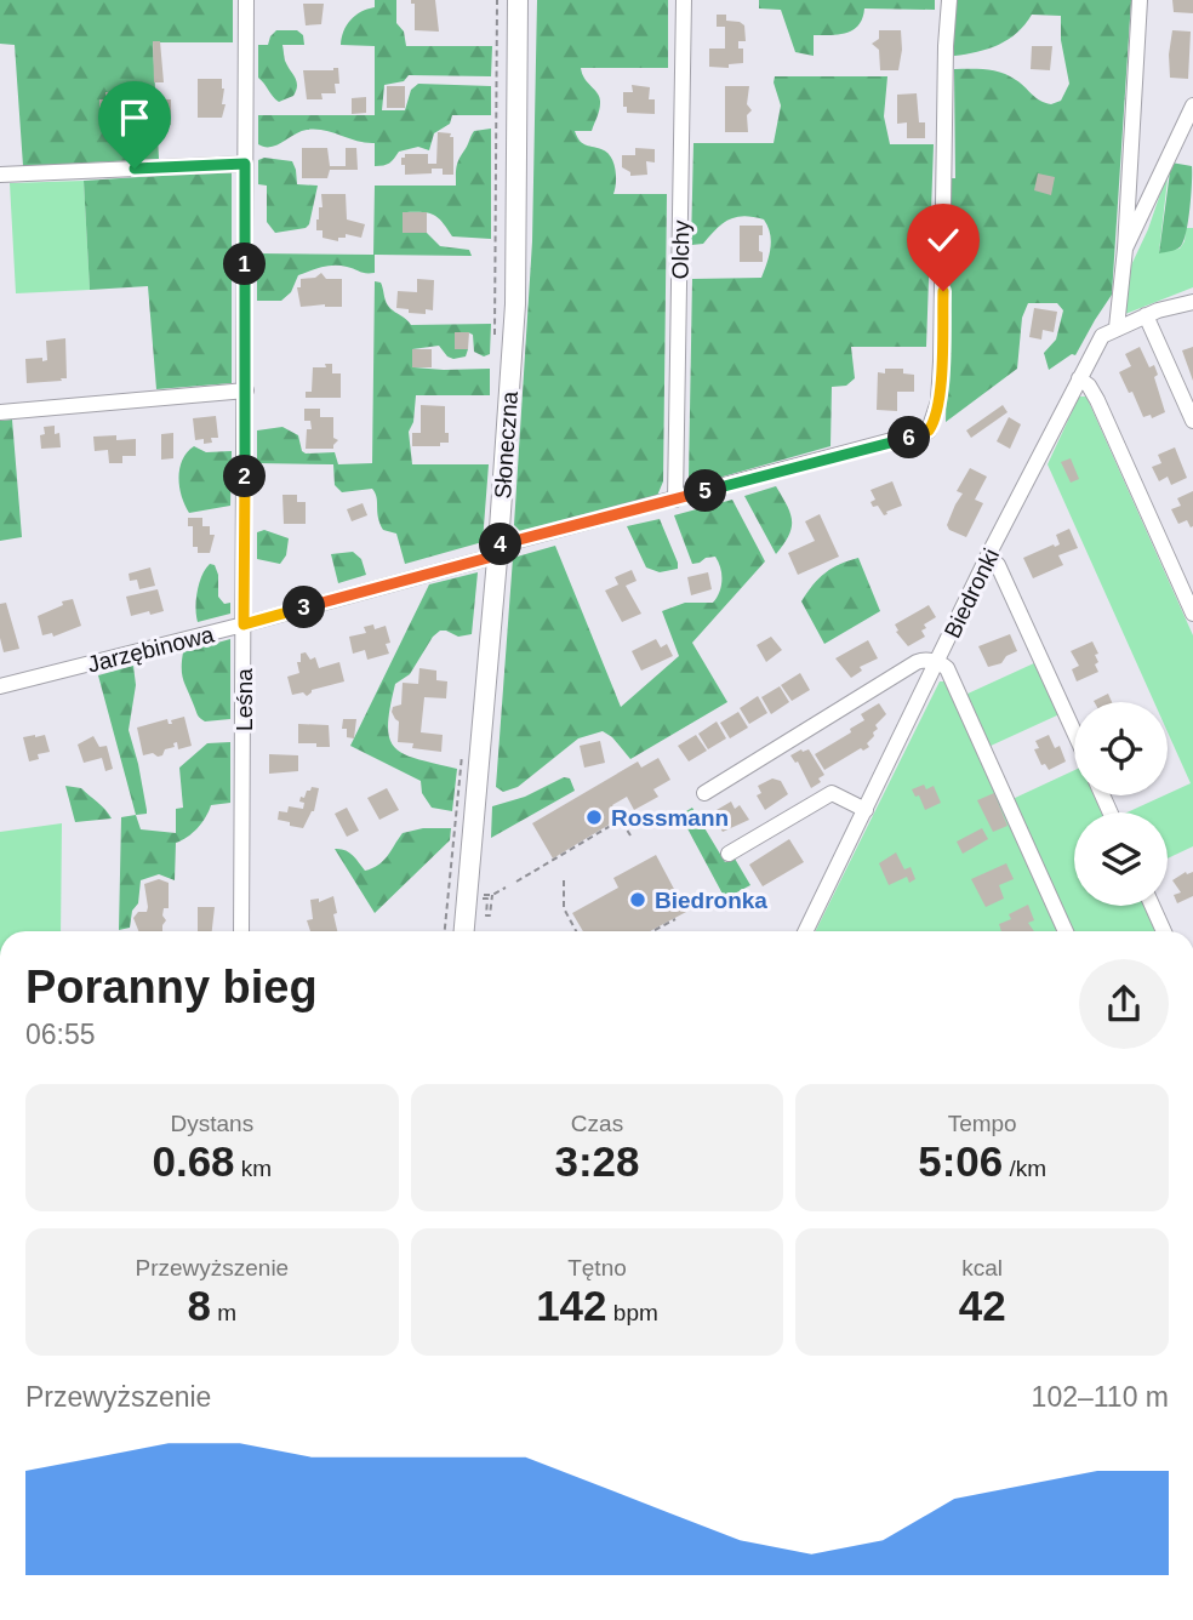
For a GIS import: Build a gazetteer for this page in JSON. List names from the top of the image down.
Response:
{
  "streets": {
    "main road": ["Słoneczna"],
    "street": [
      "Olchy",
      "Biedronki",
      "Jarzębinowa",
      "Leśna"
    ]
  },
  "crossings": [
    ["Olchy", "Jarzębinowa"],
    ["Słoneczna", "Jarzębinowa"],
    ["Jarzębinowa", "Leśna"]
  ],
  "places": ["Rossmann", "Biedronka"],
  "page": {
    "pins": [
      "1",
      "6",
      "2",
      "5",
      "4",
      "3"
    ],
    "heading": ["Poranny bieg", "06:55"],
    "stats": [
      ["Dystans", "0.68 km"],
      ["Czas", "3:28"],
      ["Tempo", "5:06 /km"],
      ["Przewyższenie", "8 m"],
      ["Tętno", "142 bpm"],
      ["kcal", "42"]
    ],
    "chart": ["Przewyższenie", "102–110 m"]
  }
}
